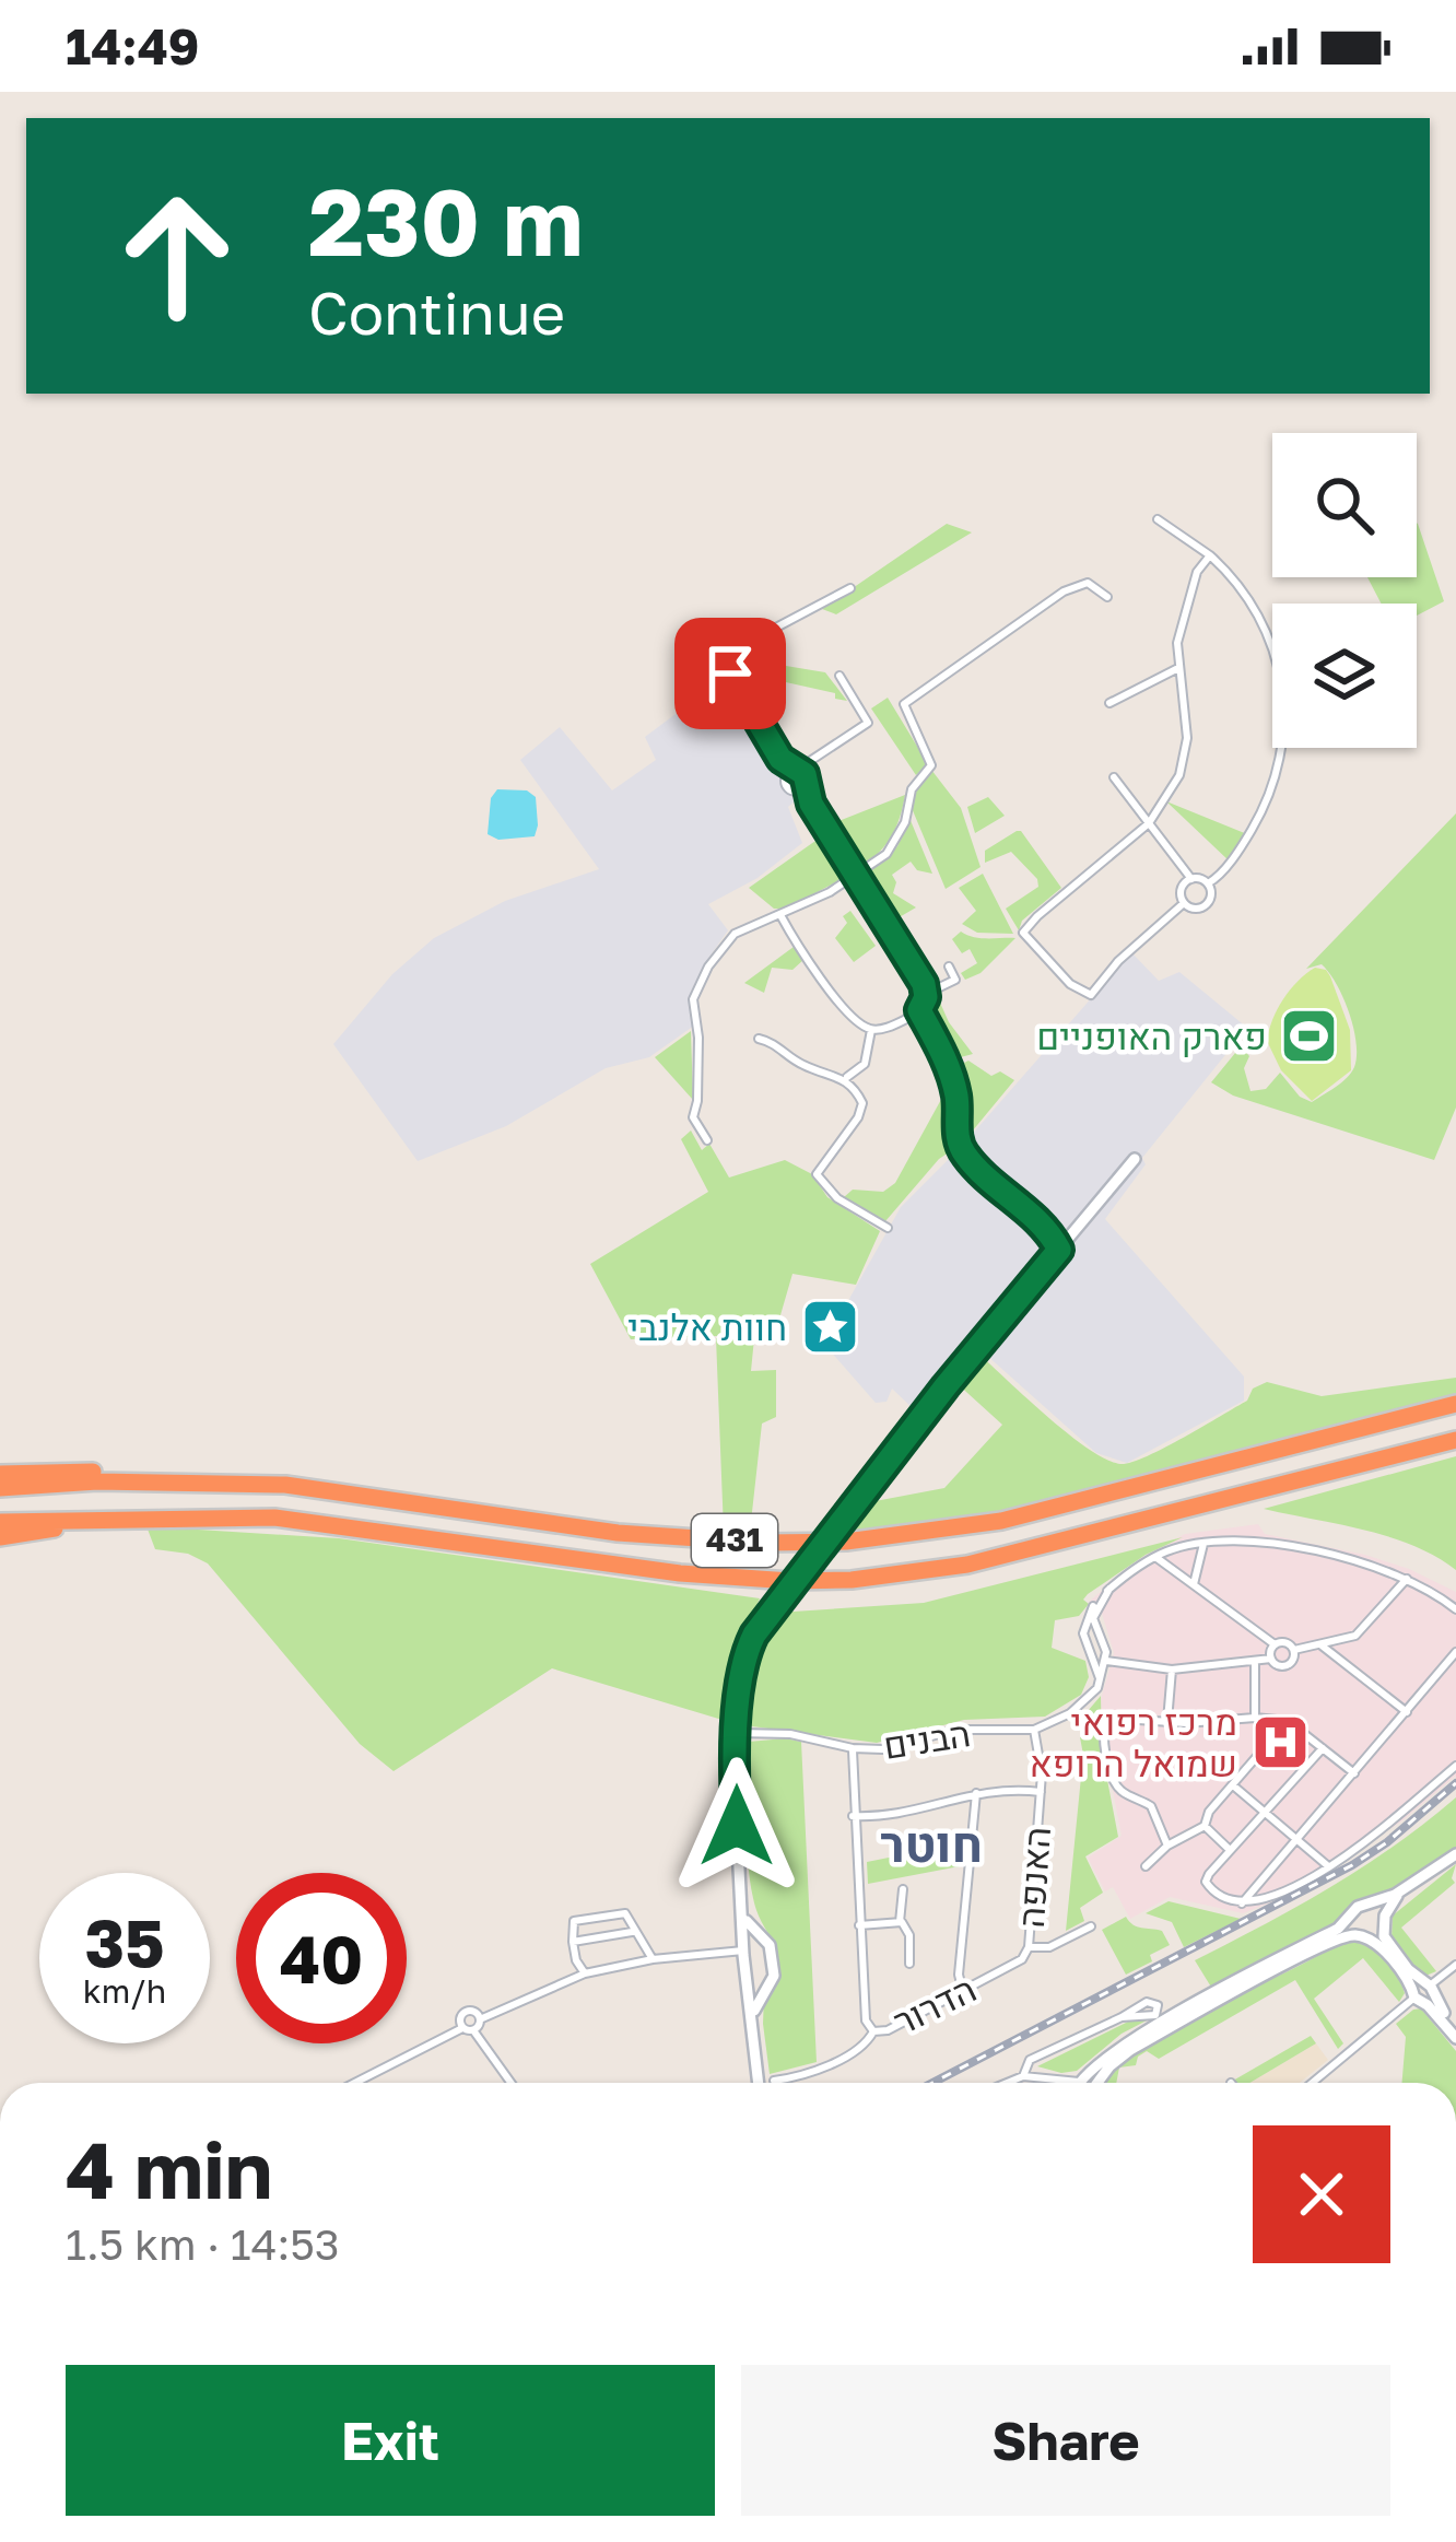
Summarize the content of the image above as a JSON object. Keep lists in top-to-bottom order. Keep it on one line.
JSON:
{"streets":{"highway":["431"],"street":["הבנים","האנפה","הדרור"]},"crossings":[["הבנים","האנפה"],["האנפה","הדרור"]],"districts":["חוטר"],"places":{"sports":["פארק האופניים"],"place":["חוות אלנבי"],"hospital":["מרכז רפואי שמואל הרופא"]},"page":{"status":"14:49","turn":["230 m","Continue"],"speed":"35 km/h","limit":"40","heading":["4 min","1.5 km · 14:53"],"buttons":["Exit","Share"]}}
